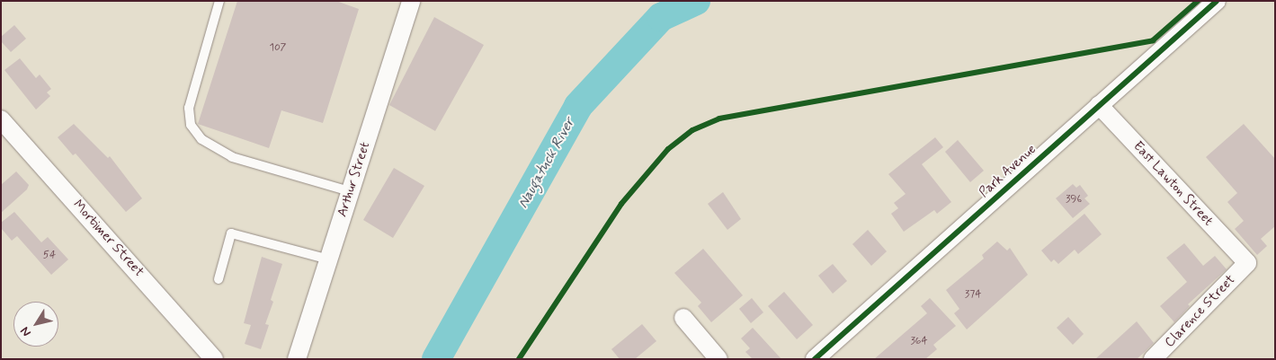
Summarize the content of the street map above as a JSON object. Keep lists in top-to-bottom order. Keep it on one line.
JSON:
{"streets":{"street":["Park Avenue","Arthur Street","East Lawton Street","Mortimer Street","Clarence Street"]},"crossings":[["Park Avenue","East Lawton Street"],["East Lawton Street","Clarence Street"]],"water":["Naugatuck River"],"house_numbers":["107","396","54","374","364"],"north":"bottom left"}
